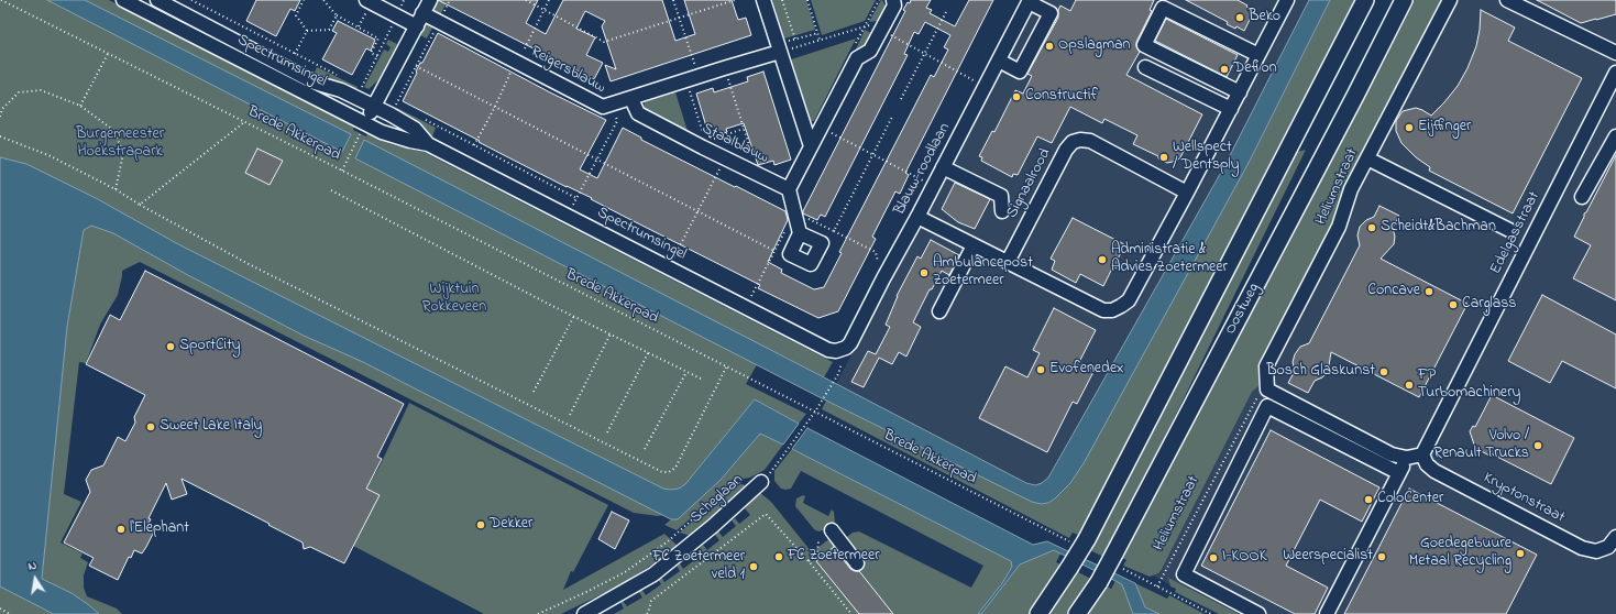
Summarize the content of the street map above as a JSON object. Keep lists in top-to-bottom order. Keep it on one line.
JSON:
{"streets":{"main road":["Oostweg"],"street":["Spectrumsingel","Reigersblauw","Staalblauw","Blauw-roodlaan","Signaalrood","Heliumstraat","Edelgasstraat","Kryptonstraat","Scheglaan"],"path":["Brede Akkerpad"]},"crossings":[["Spectrumsingel","Blauw-roodlaan"],["Reigersblauw","Staalblauw"],["Brede Akkerpad","Scheglaan"],["Edelgasstraat","Kryptonstraat"]],"parks":["Burgemeester Hoekstrapark","Wijktuin Rokkeveen"],"places":["Beko","Opslagman","Defion","Constructif","Eijffinger","Wellspect / Dentsply","Scheidt&Bachman","Administratie & Advies Zoetermeer","Ambulancepost Zoetermeer","Concave","Carglass","SportCity","Evofenedex","Bosch Glaskunst","FP Turbomachinery","Sweet Lake Italy","Volvo / Renault Trucks","ColoCenter","Dekker","l'Elephant","Goedegebuure Metaal Recycling","FC Zoetermeer","Weerspecialist","I-KOOK","FC Zoetermeer veld 1"],"north":"top"}
